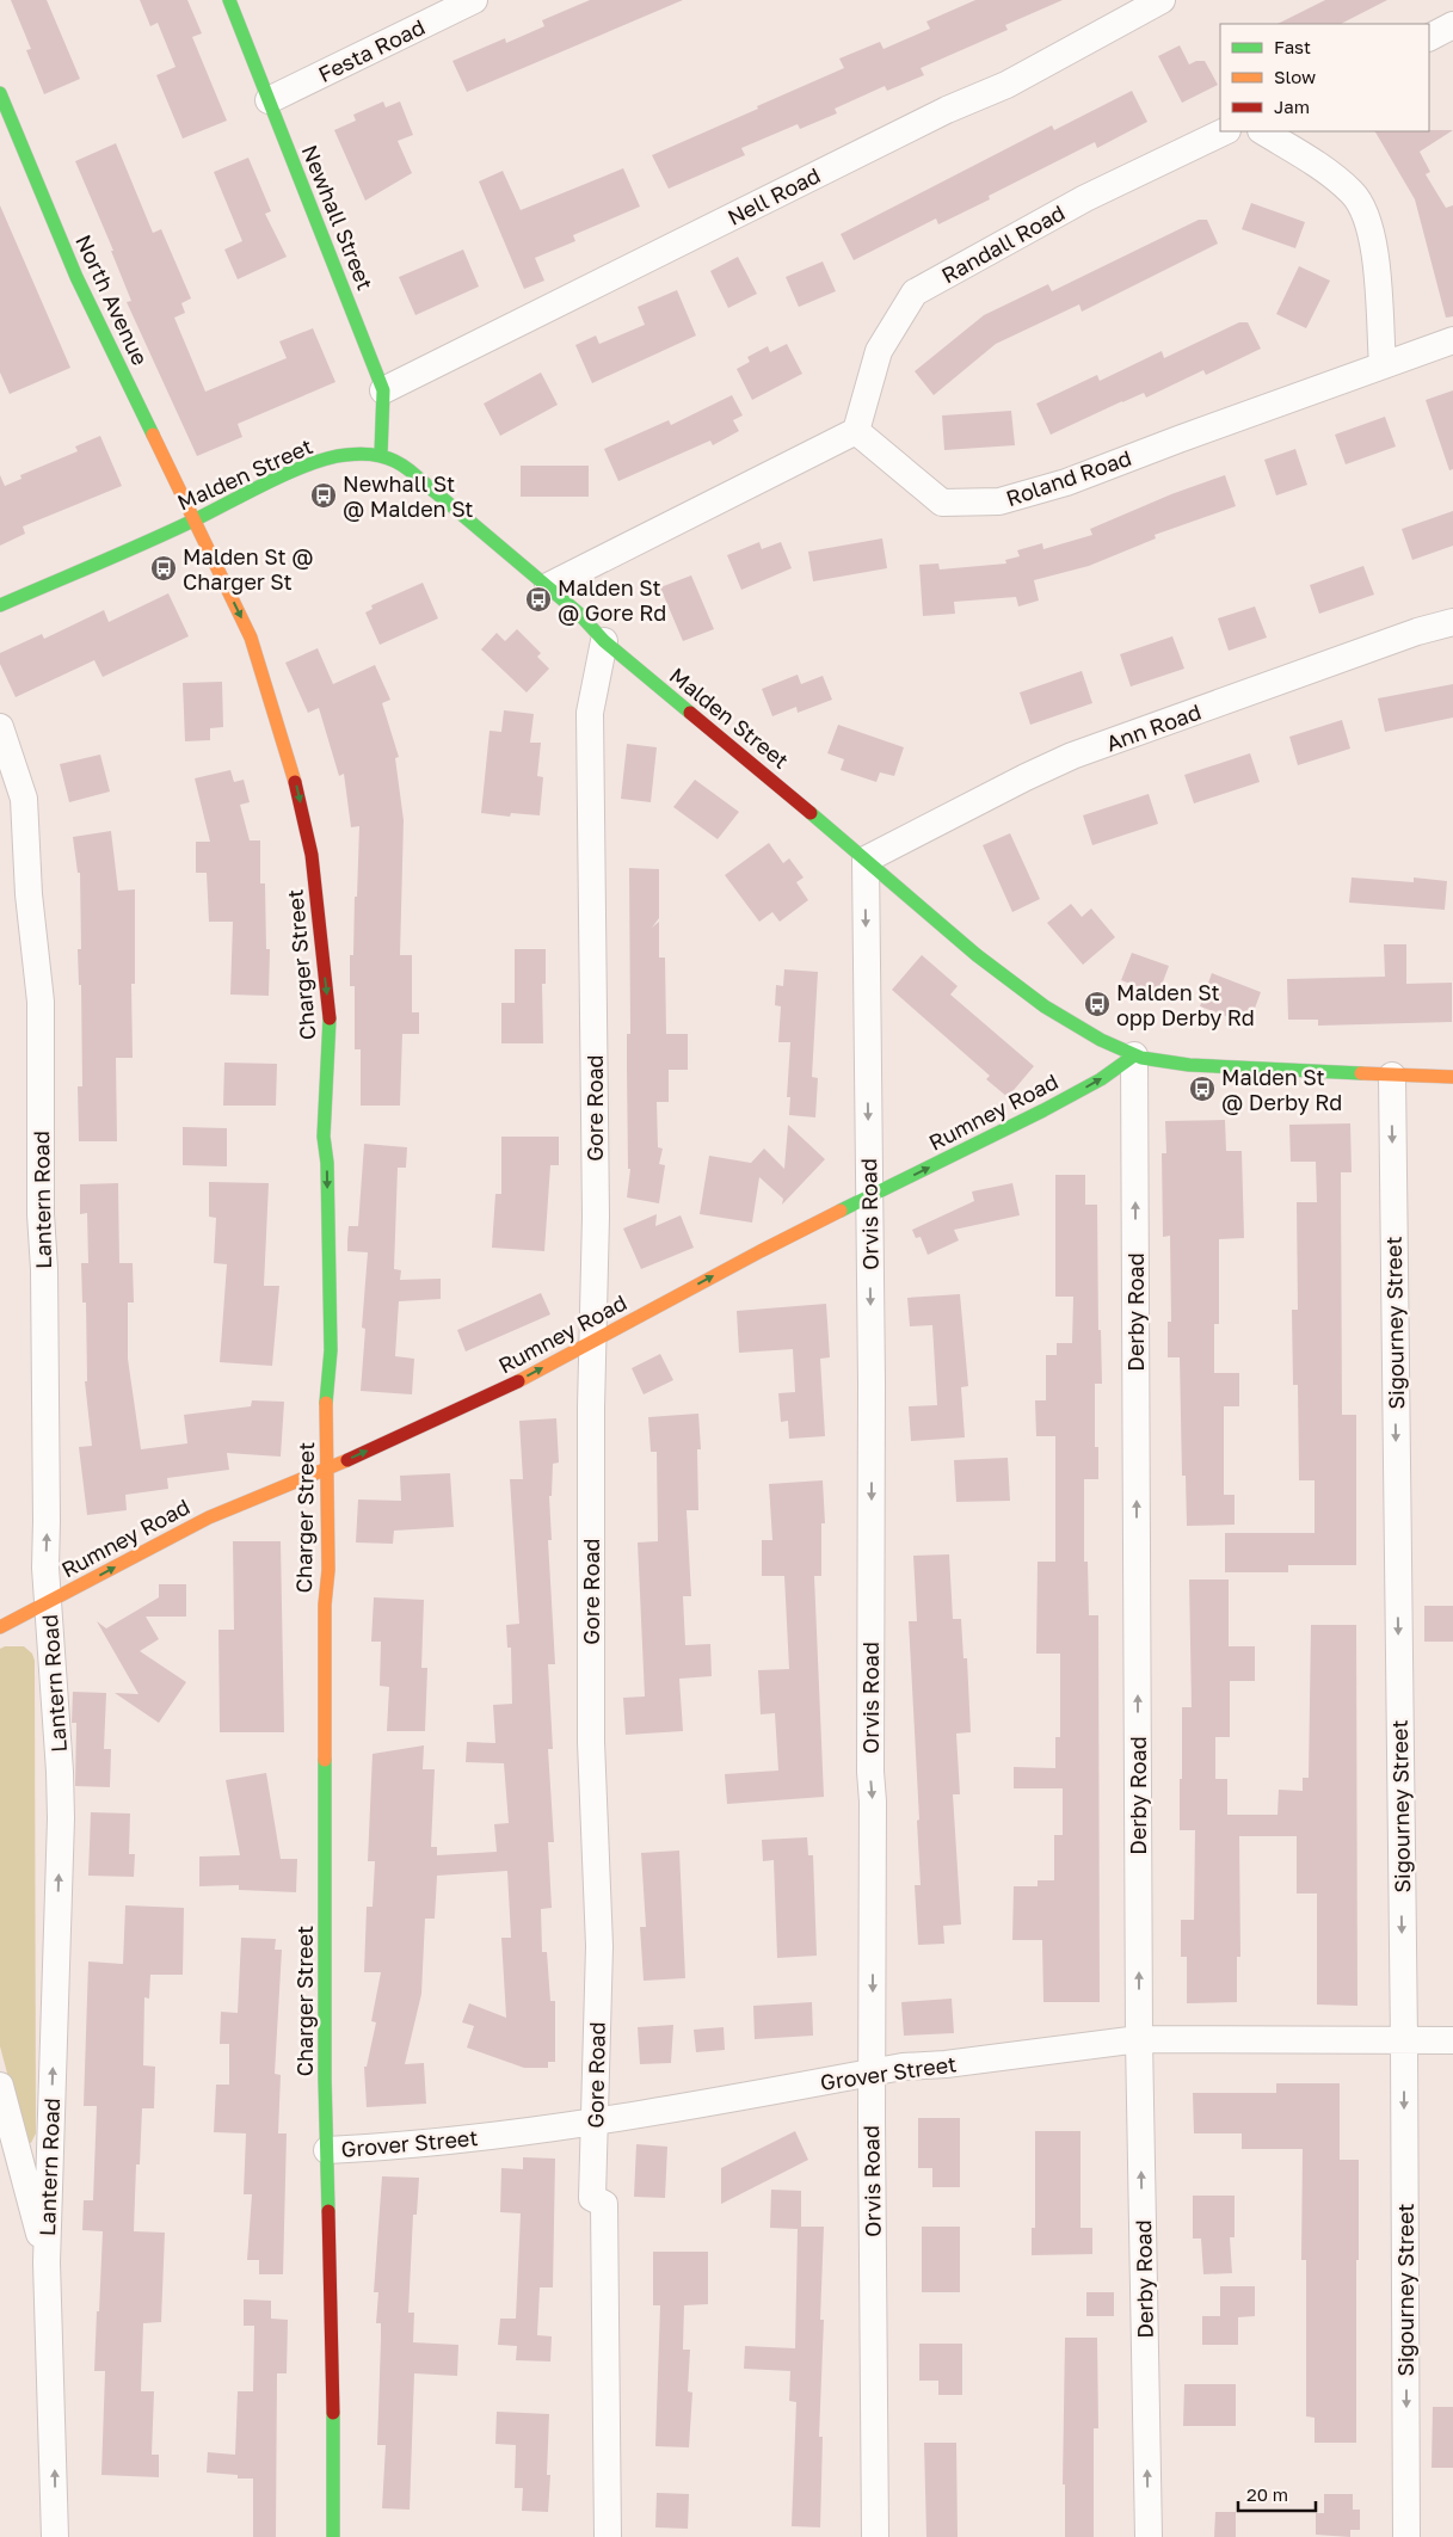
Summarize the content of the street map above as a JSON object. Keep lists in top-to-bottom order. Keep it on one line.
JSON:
{"streets":{"street":["Festa Road","Nell Road","Newhall Street","Randall Road","North Avenue","Malden Street","Roland Road","Ann Road","Charger Street","Gore Road","Rumney Road","Lantern Road","Orvis Road","Derby Road","Sigourney Street","Grover Street"]},"crossings":[["Festa Road","Newhall Street"],["Nell Road","Newhall Street"],["Newhall Street","Malden Street"],["Randall Road","Roland Road"],["North Avenue","Malden Street"],["North Avenue","Charger Street"],["Malden Street","Ann Road"],["Malden Street","Charger Street"],["Malden Street","Gore Road"],["Malden Street","Rumney Road"],["Malden Street","Orvis Road"],["Malden Street","Derby Road"],["Malden Street","Sigourney Street"],["Ann Road","Orvis Road"],["Charger Street","Rumney Road"],["Charger Street","Grover Street"],["Gore Road","Rumney Road"],["Gore Road","Grover Street"],["Rumney Road","Lantern Road"],["Rumney Road","Orvis Road"],["Rumney Road","Derby Road"],["Orvis Road","Grover Street"],["Derby Road","Grover Street"],["Sigourney Street","Grover Street"]],"one_way":["Charger Street","Rumney Road","Lantern Road","Orvis Road","Derby Road","Sigourney Street"],"places":{"bus stop":["Newhall St @ Malden St","Malden St @ Charger St","Malden St @ Gore Rd","Malden St opp Derby Rd","Malden St @ Derby Rd"]},"legend":["Fast","Slow","Jam"],"scale_bar":"20 m"}
